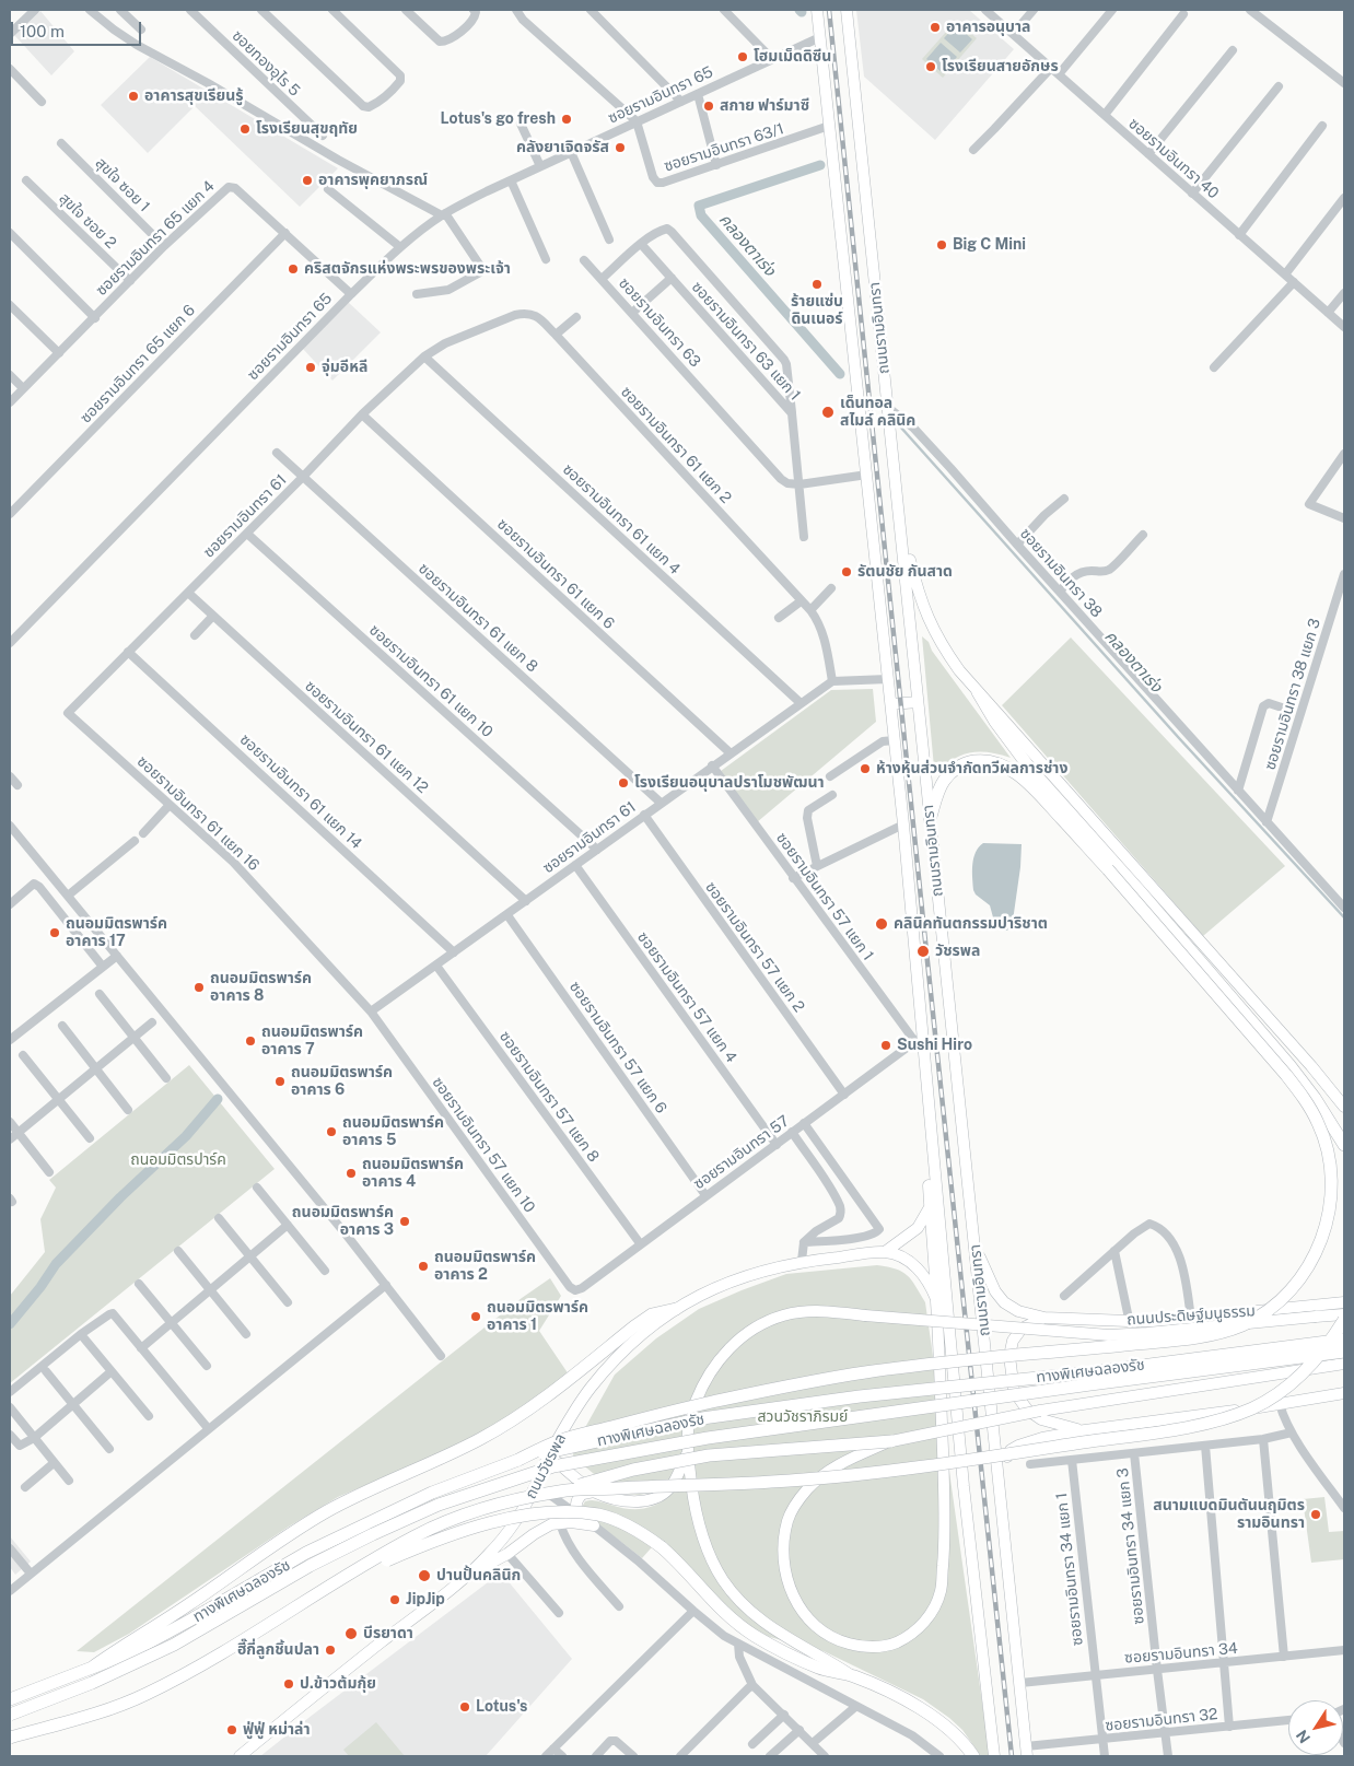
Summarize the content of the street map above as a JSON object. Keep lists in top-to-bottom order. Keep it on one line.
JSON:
{"streets":{"highway":["ทางพิเศษฉลองรัช"],"main road":["ถนนรามอินทรา","ถนนประดิษฐ์มนูธรรม","ถนนวัชรพล"],"street":["ซอยทองอุไร 5","ซอยรามอินทรา 65","ซอยรามอินทรา 63/1","ซอยรามอินทรา 40","สุขใจ ซอย 1","สุขใจ ซอย 2","ซอยรามอินทรา 65 แยก 4","ซอยรามอินทรา 63","ซอยรามอินทรา 63 แยก 1","ซอยรามอินทรา 65 แยก 6","ซอยรามอินทรา 61 แยก 2","ซอยรามอินทรา 61","ซอยรามอินทรา 61 แยก 4","ซอยรามอินทรา 38","ซอยรามอินทรา 61 แยก 6","ซอยรามอินทรา 61 แยก 8","ซอยรามอินทรา 61 แยก 10","ซอยรามอินทรา 38 แยก 3","ซอยรามอินทรา 61 แยก 12","ซอยรามอินทรา 61 แยก 14","ซอยรามอินทรา 61 แยก 16","ซอยรามอินทรา 57 แยก 1","ซอยรามอินทรา 57 แยก 2","ซอยรามอินทรา 57 แยก 4","ซอยรามอินทรา 57 แยก 6","ซอยรามอินทรา 57 แยก 8","ซอยรามอินทรา 57 แยก 10","ซอยรามอินทรา 57","ซอยรามอินทรา 34 แยก 3","ซอยรามอินทรา 34 แยก 1","ซอยรามอินทรา 34","ซอยรามอินทรา 32"]},"crossings":[["ซอยรามอินทรา 65","ซอยรามอินทรา 63/1"],["ซอยรามอินทรา 65","ซอยรามอินทรา 65 แยก 4"],["ซอยรามอินทรา 65","ถนนรามอินทรา"],["ซอยรามอินทรา 63/1","ถนนรามอินทรา"],["สุขใจ ซอย 1","ซอยรามอินทรา 65 แยก 4"],["สุขใจ ซอย 2","ซอยรามอินทรา 65 แยก 4"],["ซอยรามอินทรา 65 แยก 4","ซอยรามอินทรา 65 แยก 6"],["ซอยรามอินทรา 63","ซอยรามอินทรา 63 แยก 1"],["ถนนรามอินทรา","ซอยรามอินทรา 38"],["ถนนรามอินทรา","ซอยรามอินทรา 57 แยก 1"],["ถนนรามอินทรา","ซอยรามอินทรา 57"],["ถนนรามอินทรา","ถนนประดิษฐ์มนูธรรม"],["ถนนรามอินทรา","ซอยรามอินทรา 34"],["ถนนรามอินทรา","ซอยรามอินทรา 32"],["ซอยรามอินทรา 61 แยก 2","ซอยรามอินทรา 61"],["ซอยรามอินทรา 61","ซอยรามอินทรา 61 แยก 4"],["ซอยรามอินทรา 61","ซอยรามอินทรา 61 แยก 6"],["ซอยรามอินทรา 61","ซอยรามอินทรา 61 แยก 8"],["ซอยรามอินทรา 61","ซอยรามอินทรา 61 แยก 10"],["ซอยรามอินทรา 61","ซอยรามอินทรา 61 แยก 12"],["ซอยรามอินทรา 61","ซอยรามอินทรา 61 แยก 14"],["ซอยรามอินทรา 61","ซอยรามอินทรา 61 แยก 16"],["ซอยรามอินทรา 61","ซอยรามอินทรา 57 แยก 1"],["ซอยรามอินทรา 61","ซอยรามอินทรา 57 แยก 2"],["ซอยรามอินทรา 61","ซอยรามอินทรา 57 แยก 4"],["ซอยรามอินทรา 61","ซอยรามอินทรา 57 แยก 6"],["ซอยรามอินทรา 61","ซอยรามอินทรา 57 แยก 8"],["ซอยรามอินทรา 61","ซอยรามอินทรา 57 แยก 10"],["ซอยรามอินทรา 38","ซอยรามอินทรา 38 แยก 3"],["ซอยรามอินทรา 61 แยก 16","ซอยรามอินทรา 57 แยก 10"],["ซอยรามอินทรา 57 แยก 1","ซอยรามอินทรา 57"],["ซอยรามอินทรา 57 แยก 2","ซอยรามอินทรา 57"],["ซอยรามอินทรา 57 แยก 4","ซอยรามอินทรา 57"],["ซอยรามอินทรา 57 แยก 6","ซอยรามอินทรา 57"],["ซอยรามอินทรา 57 แยก 8","ซอยรามอินทรา 57"],["ซอยรามอินทรา 57 แยก 10","ซอยรามอินทรา 57"],["ซอยรามอินทรา 34 แยก 3","ซอยรามอินทรา 34"],["ซอยรามอินทรา 34 แยก 3","ซอยรามอินทรา 32"],["ซอยรามอินทรา 34 แยก 1","ซอยรามอินทรา 34"],["ซอยรามอินทรา 34 แยก 1","ซอยรามอินทรา 32"]],"water":["คลองตาเร่ง"],"parks":["ถนอมมิตรปาร์ค","สวนวัชราภิรมย์"],"places":["อาคารอนุบาล","โฮมเม็ดดิซีน","โรงเรียนสายอักษร","อาคารสุขเรียนรู้","สกาย ฟาร์มาซี","Lotus's go fresh","โรงเรียนสุขฤทัย","คลังยาเจิดจรัส","อาคารพุคยาภรณ์","Big C Mini","คริสตจักรแห่งพระพรของพระเจ้า","ร้ายแซ่บ ดินเนอร์","จุ่มอีหลี","เด็นทอล สไมล์ คลินิค","รัตนชัย กันสาด","ห้างหุ้นส่วนจำกัดทวีผลการช่าง","โรงเรียนอนุบาลปราโมชพัฒนา","คลินิคทันตกรรมปาริชาต","ถนอมมิตรพาร์ค อาคาร 17","วัชรพล","ถนอมมิตรพาร์ค อาคาร 8","ถนอมมิตรพาร์ค อาคาร 7","Sushi Hiro","ถนอมมิตรพาร์ค อาคาร 6","ถนอมมิตรพาร์ค อาคาร 5","ถนอมมิตรพาร์ค อาคาร 4","ถนอมมิตรพาร์ค อาคาร 3","ถนอมมิตรพาร์ค อาคาร 2","ถนอมมิตรพาร์ค อาคาร 1","สนามแบดมินตันนฤมิตร รามอินทรา","ปานปั้นคลินิก","JipJip","บีรยาดา","ฮี๊กี่ลูกชิ้นปลา","ป.ข้าวต้มกุ้ย","Lotus's","ฟู่ฟู่ หม่าล่า"],"scale_bar":"100 m","north":"bottom left"}
